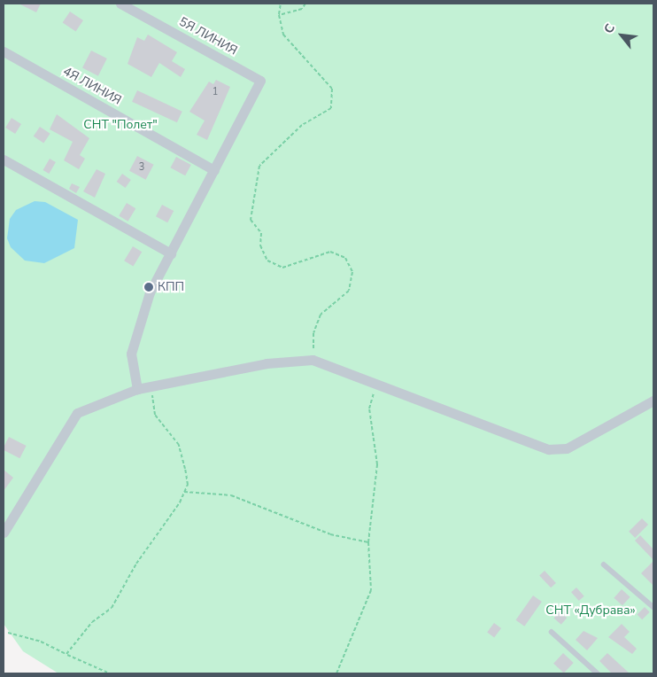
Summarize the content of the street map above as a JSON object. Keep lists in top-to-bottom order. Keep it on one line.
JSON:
{"streets":{"street":["5Я ЛИНИЯ","4Я ЛИНИЯ"]},"crossings":[["5Я ЛИНИЯ","4Я ЛИНИЯ"]],"parks":["СНТ \"Полет\"","СНТ «Дубрава»"],"places":["КПП"],"house_numbers":["1","3"],"north":"top left"}
